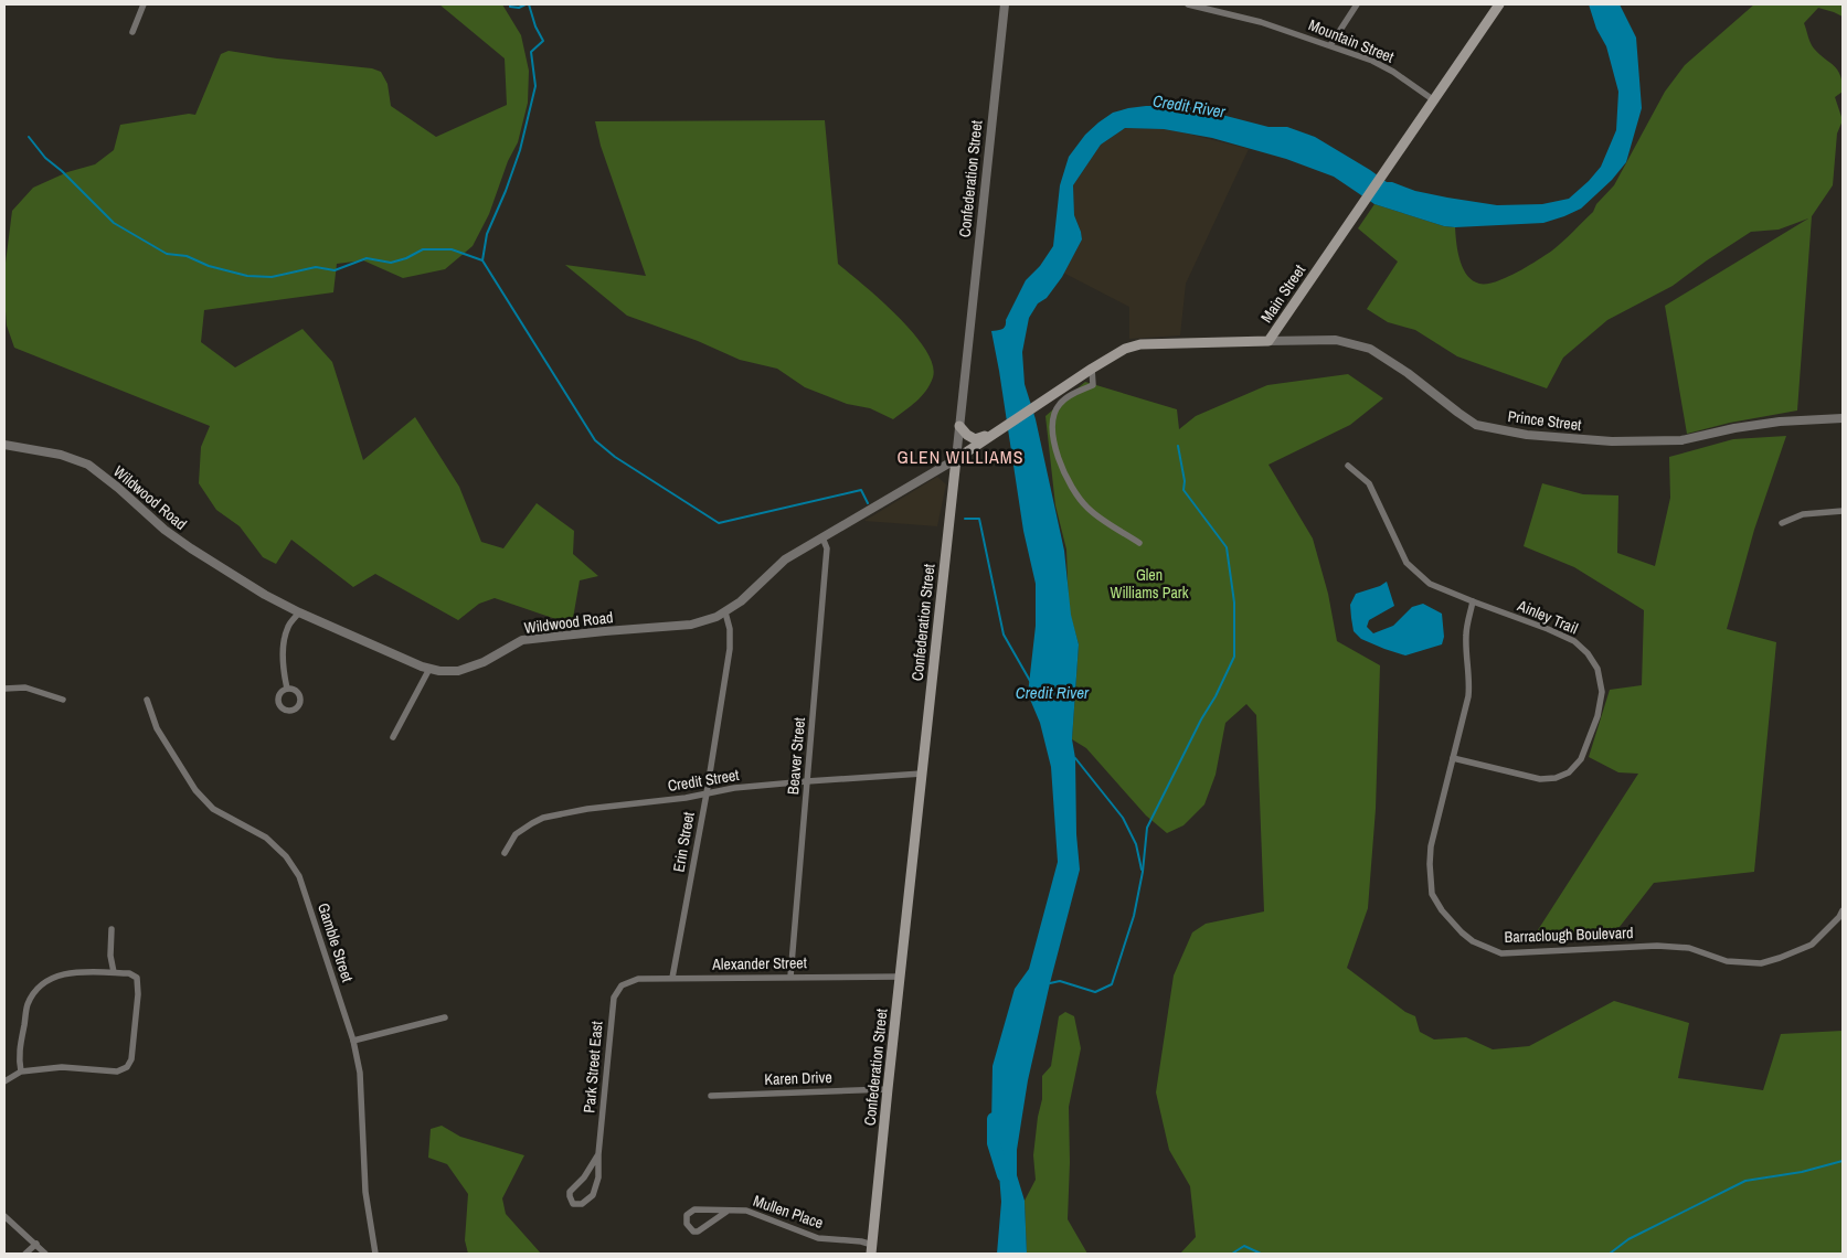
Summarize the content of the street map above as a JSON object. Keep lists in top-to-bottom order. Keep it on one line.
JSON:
{"streets":{"main road":["Confederation Street","Main Street"],"street":["Mountain Street","Prince Street","Wildwood Road","Ainley Trail","Beaver Street","Credit Street","Erin Street","Barraclough Boulevard","Gamble Street","Alexander Street","Park Street East","Karen Drive","Mullen Place"]},"crossings":[["Mountain Street","Main Street"],["Confederation Street","Main Street"],["Confederation Street","Wildwood Road"],["Confederation Street","Credit Street"],["Confederation Street","Alexander Street"],["Confederation Street","Karen Drive"],["Confederation Street","Mullen Place"],["Main Street","Prince Street"],["Main Street","Wildwood Road"],["Wildwood Road","Beaver Street"],["Wildwood Road","Erin Street"],["Ainley Trail","Barraclough Boulevard"],["Beaver Street","Credit Street"],["Beaver Street","Alexander Street"],["Credit Street","Erin Street"],["Erin Street","Alexander Street"],["Alexander Street","Park Street East"]],"districts":["GLEN WILLIAMS"],"water":["Credit River"],"parks":["Glen Williams Park"]}
